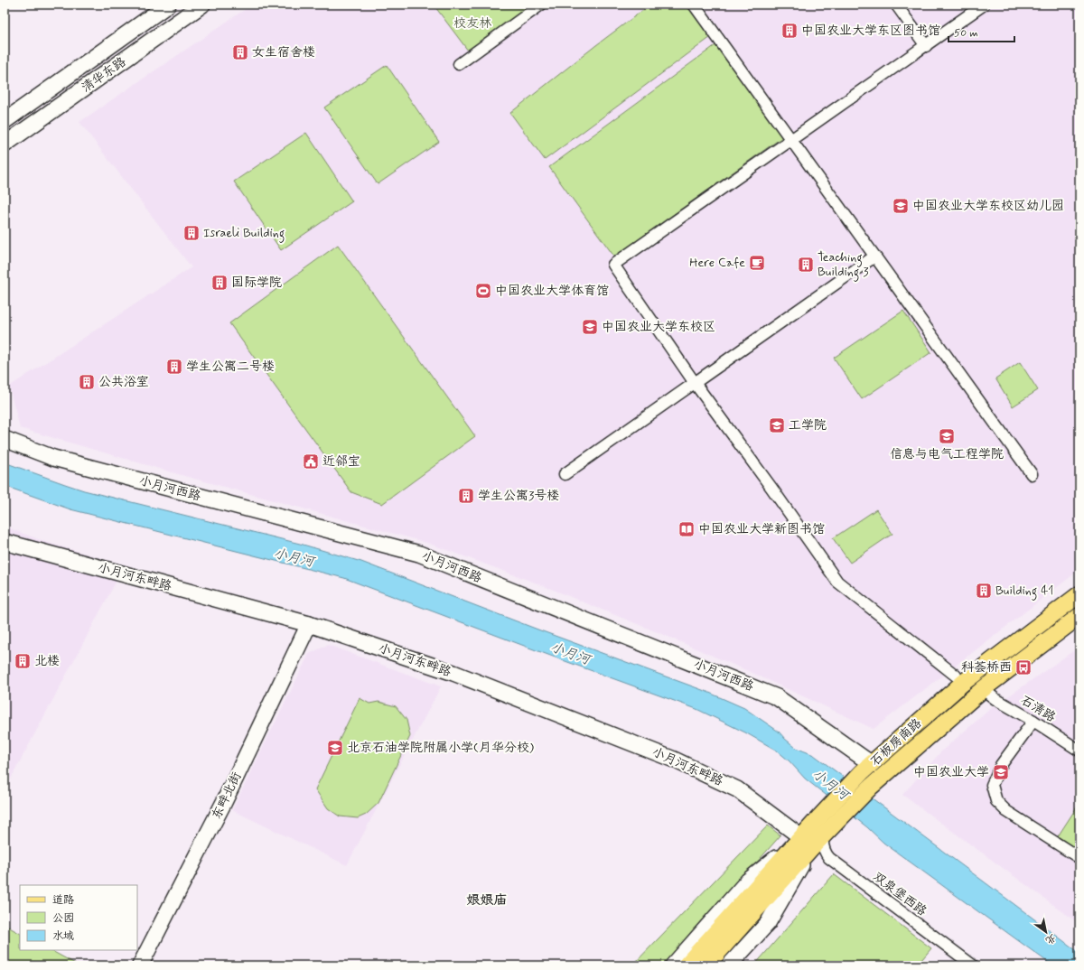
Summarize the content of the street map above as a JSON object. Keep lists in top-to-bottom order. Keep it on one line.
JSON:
{"streets":{"main road":["石板房南路"],"street":["清华东路","小月河西路","小月河东畔路","石清路","东畔北街","双泉堡西路"]},"crossings":[["小月河西路","石板房南路"],["小月河东畔路","石板房南路"],["小月河东畔路","东畔北街"],["石清路","石板房南路"],["石板房南路","双泉堡西路"]],"districts":["娘娘庙"],"water":["小月河"],"parks":["校友林"],"places":{"building":["中国农业大学东区图书馆","女生宿舍楼","Israeli Building","Teaching Building 3","国际学院","学生公寓二号楼","公共浴室","学生公寓3号楼","Building 41","北楼"],"school or university":["中国农业大学东校区幼儿园","中国农业大学东校区","工学院","信息与电气工程学院","北京石油学院附属小学(月华分校)","中国农业大学"],"cafe":["Here Cafe"],"sports":["中国农业大学体育馆"],"public building":["近邻宝"],"library":["中国农业大学新图书馆"],"bus stop":["科荟桥西"]},"legend":["道路","公园","水域"],"scale_bar":"50 m","north":"bottom right"}
